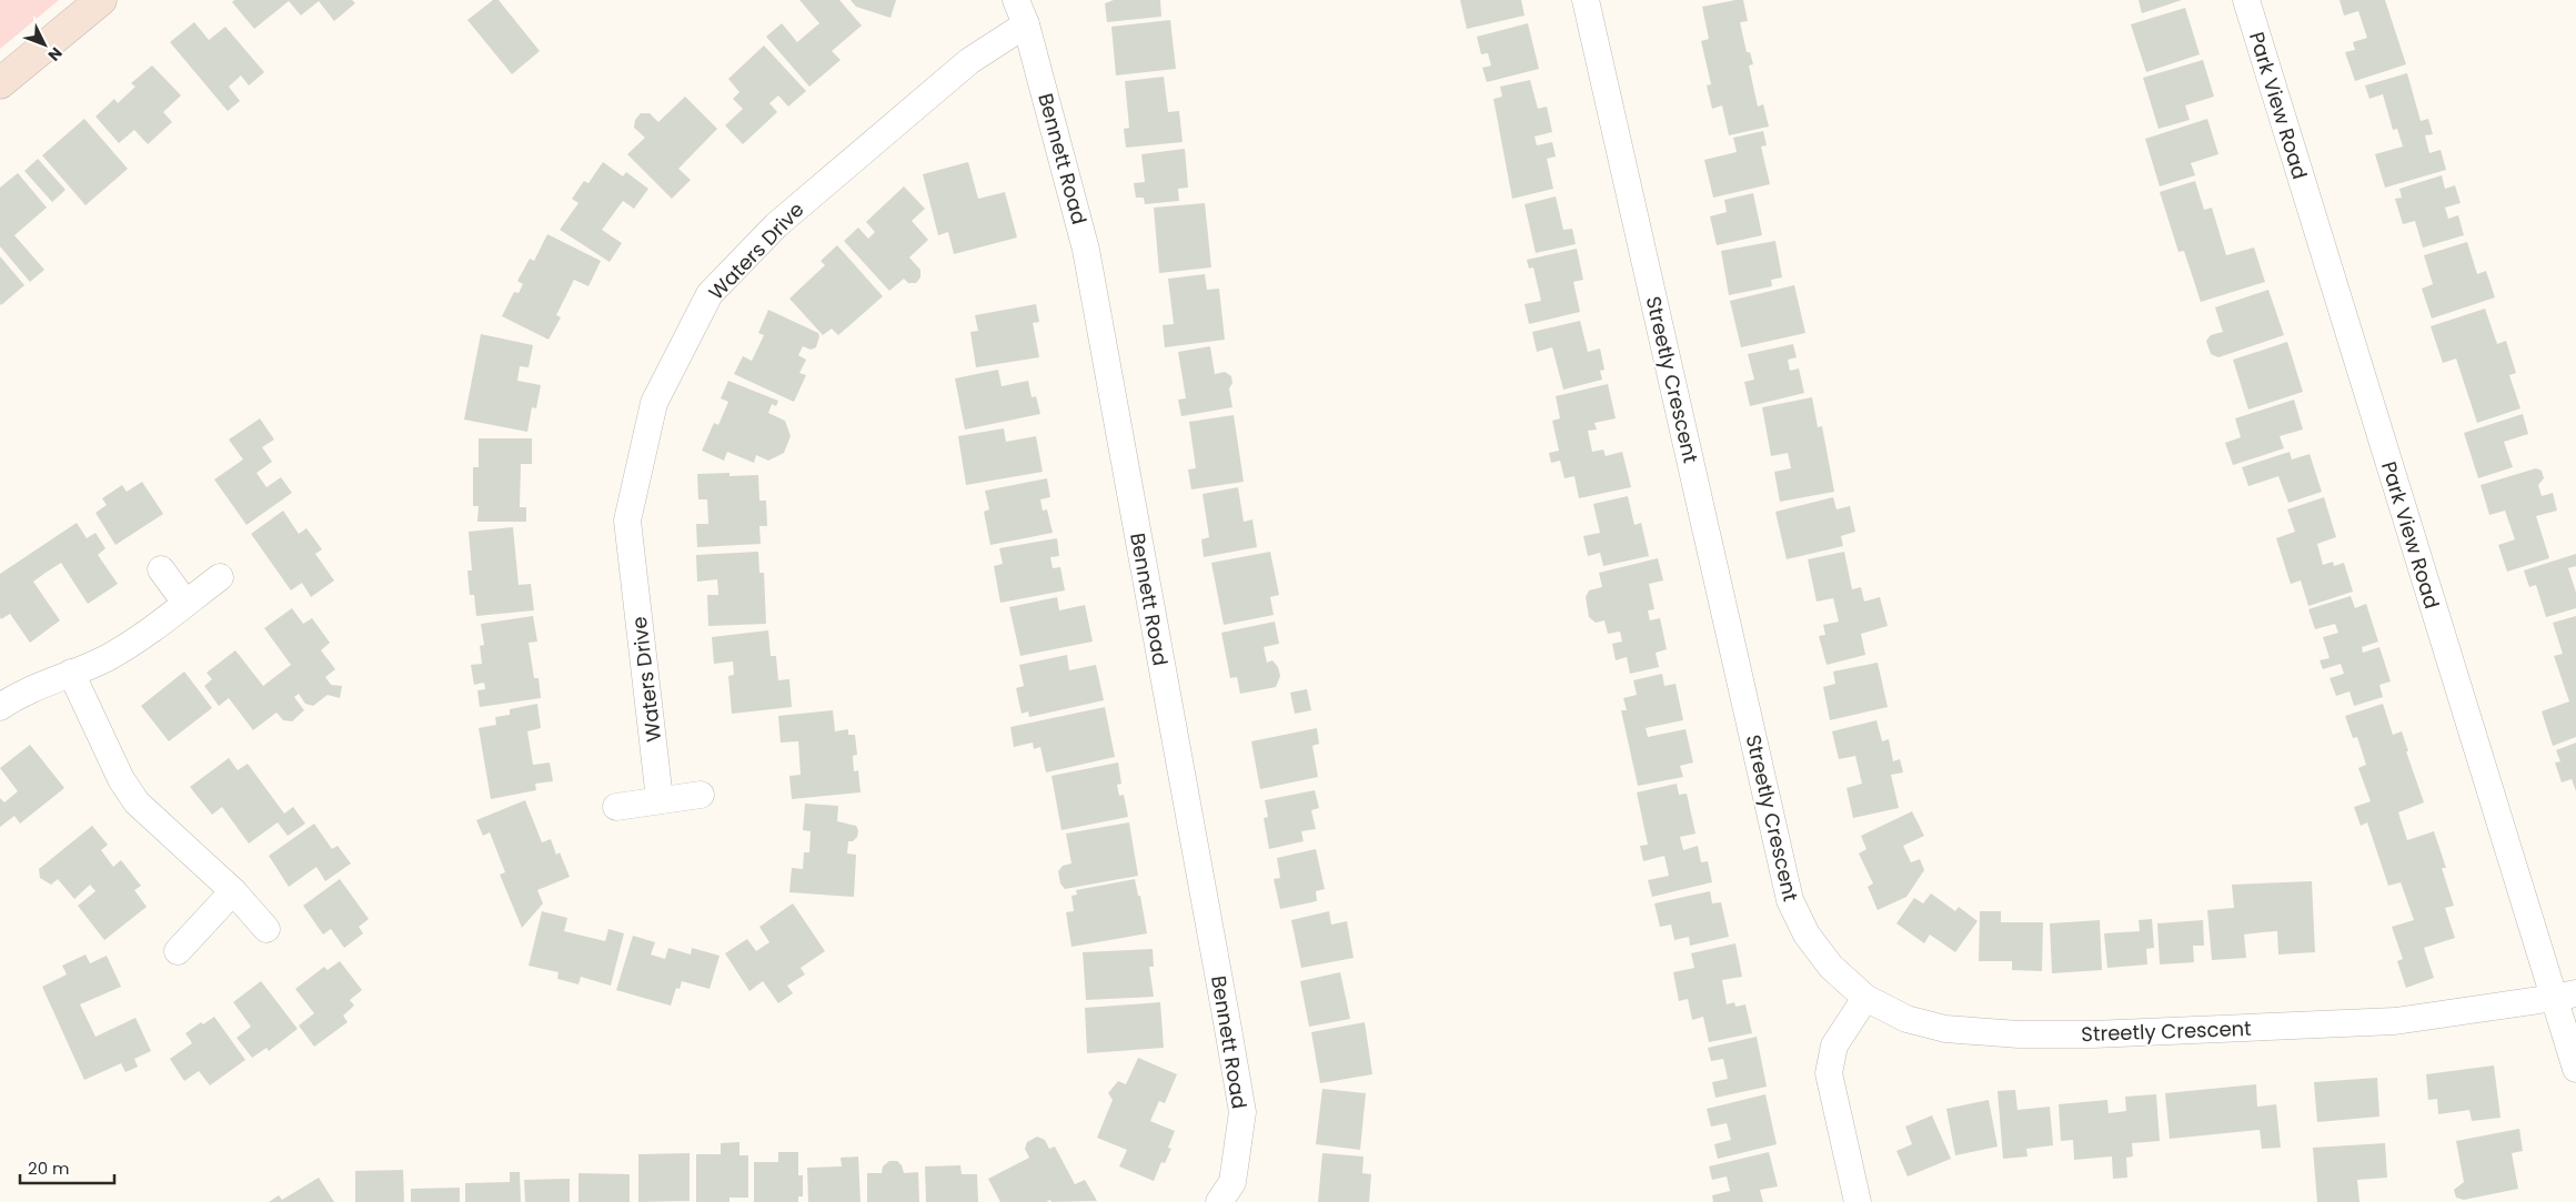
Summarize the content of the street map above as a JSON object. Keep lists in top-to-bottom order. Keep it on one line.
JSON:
{"streets":{"street":["Park View Road","Bennett Road","Waters Drive","Streetly Crescent"]},"crossings":[["Park View Road","Streetly Crescent"],["Bennett Road","Waters Drive"]],"scale_bar":"20 m","north":"bottom right"}
